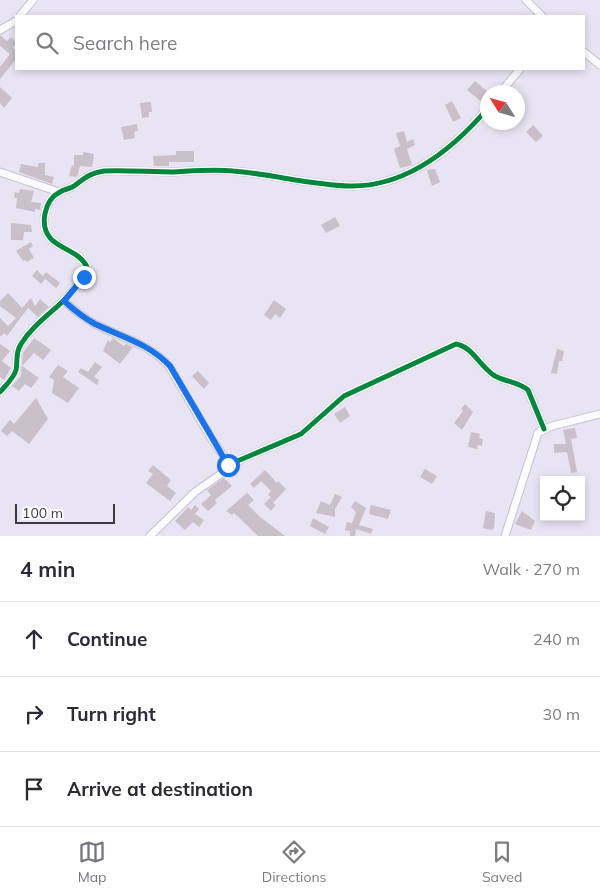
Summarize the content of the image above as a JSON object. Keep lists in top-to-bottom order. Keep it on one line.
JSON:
{"scale_bar":"100 m","north":"top left","page":{"search":"Search here","scale":"100 m","heading":["4 min","Walk · 270 m"],"list":[["Continue","240 m"],["Turn right","30 m"],"Arrive at destination"],"nav":["Map","Directions","Saved"]}}
